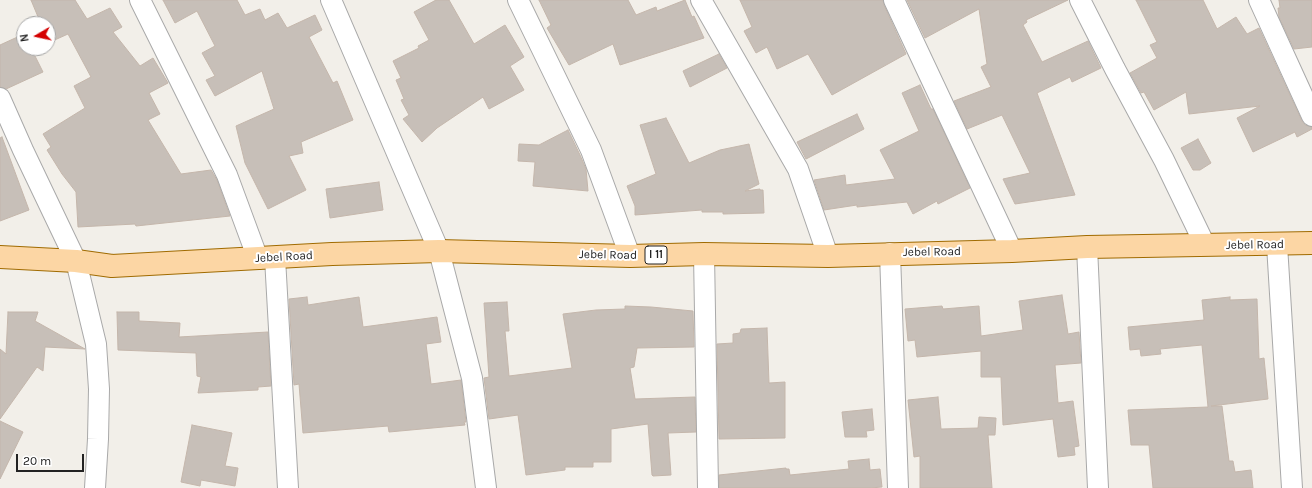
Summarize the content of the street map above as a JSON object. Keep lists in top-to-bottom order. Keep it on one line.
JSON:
{"streets":{"main road":["Jebel Road","I 11"]},"scale_bar":"20 m","north":"left"}
